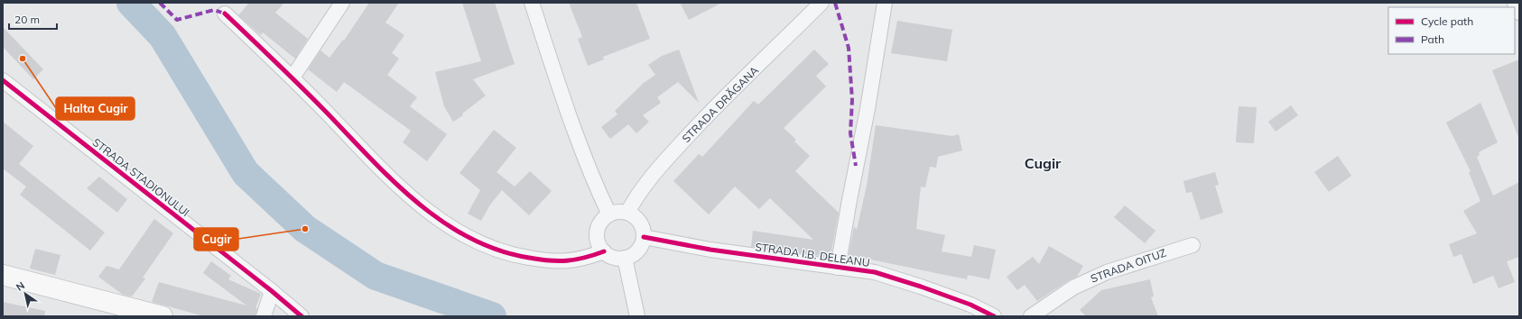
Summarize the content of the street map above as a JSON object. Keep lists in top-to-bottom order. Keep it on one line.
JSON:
{"streets":{"street":["STRADA DRĂGANA","STRADA STADIONULUI","STRADA I.B. DELEANU","STRADA OITUZ"]},"crossings":[["STRADA DRĂGANA","STRADA I.B. DELEANU"]],"districts":["Cugir"],"places":["Halta Cugir","Cugir"],"legend":["Cycle path","Path"],"scale_bar":"20 m","north":"top left"}
